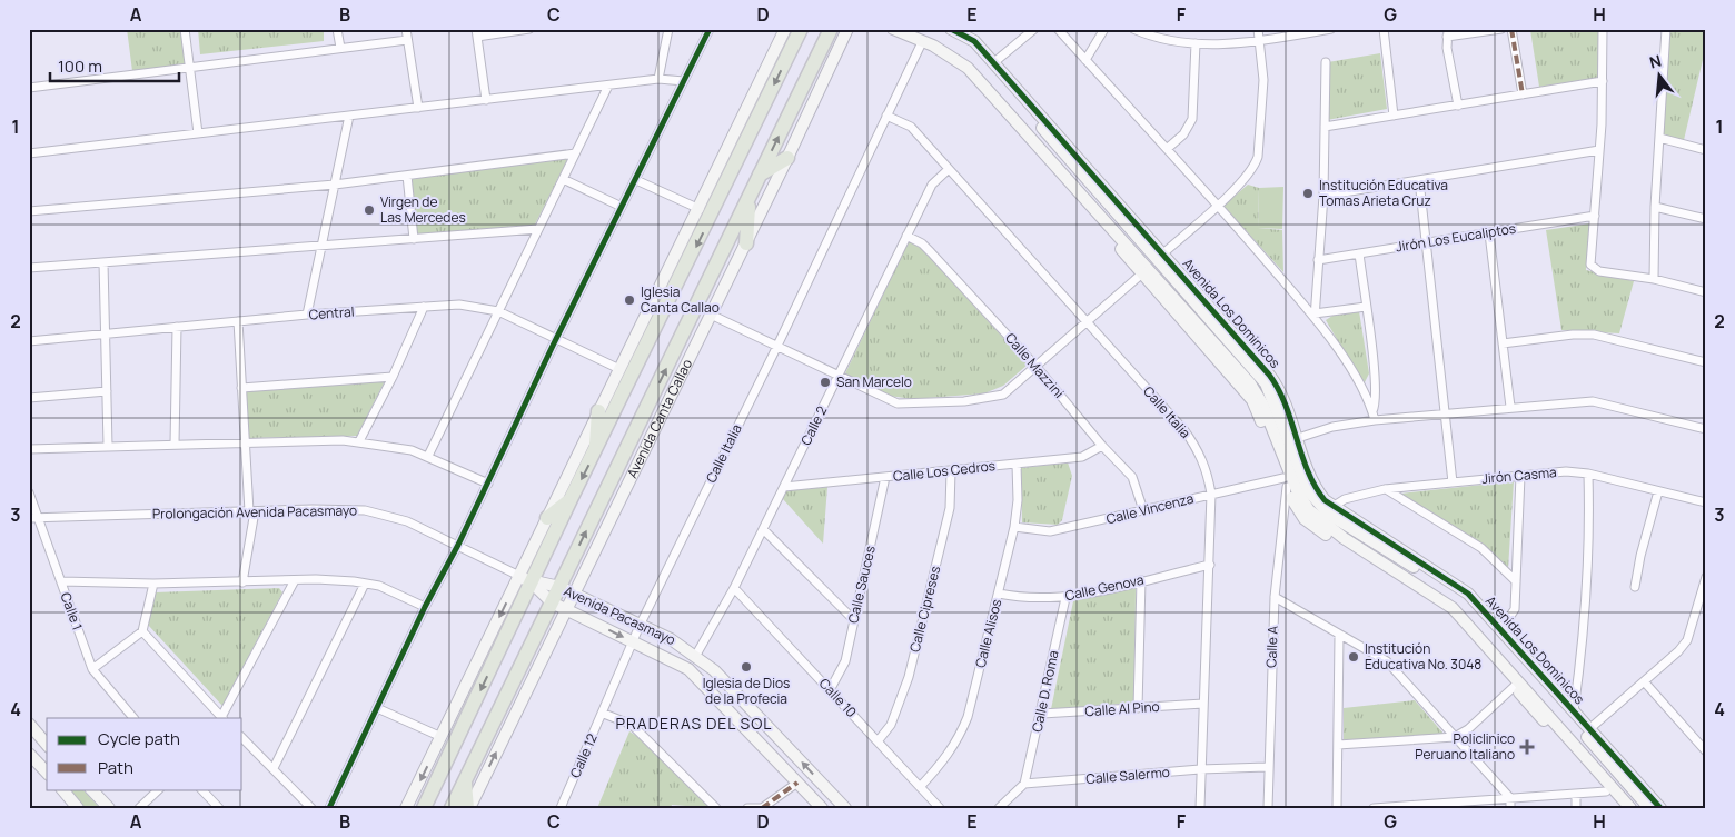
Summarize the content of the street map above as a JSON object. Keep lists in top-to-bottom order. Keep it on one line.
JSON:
{"streets":{"highway":["Avenida Canta Callao"],"main road":["Avenida Los Dominicos","Avenida Pacasmayo"],"street":["Jirón Los Eucaliptos","Central","Calle Mazzini","Calle Italia","Calle 2","Calle Los Cedros","Jirón Casma","Calle Vincenza","Prolongación Avenida Pacasmayo","Calle Sauces","Calle Genova","Calle Cipreses","Calle 1","Calle Alisos","Calle A","Calle D. Roma","Calle 10","Calle Al Pino","Calle 12","Calle Salermo"]},"crossings":[["Avenida Los Dominicos","Jirón Casma"],["Calle Mazzini","Calle 2"],["Calle Mazzini","Calle Los Cedros"],["Calle Mazzini","Calle Vincenza"],["Calle Italia","Calle 2"],["Calle Italia","Calle Vincenza"],["Calle Italia","Calle Genova"],["Calle Italia","Avenida Pacasmayo"],["Calle Italia","Calle Al Pino"],["Calle Italia","Calle 12"],["Calle Italia","Calle Salermo"],["Avenida Canta Callao","Avenida Pacasmayo"],["Calle 2","Calle Los Cedros"],["Calle 2","Avenida Pacasmayo"],["Calle 2","Calle 10"],["Calle Los Cedros","Calle Sauces"],["Calle Los Cedros","Calle Cipreses"],["Calle Los Cedros","Calle Alisos"],["Calle Vincenza","Calle Alisos"],["Calle Vincenza","Calle A"],["Prolongación Avenida Pacasmayo","Calle 1"],["Prolongación Avenida Pacasmayo","Avenida Pacasmayo"],["Calle Sauces","Calle 10"],["Calle Genova","Calle Alisos"],["Calle Genova","Calle D. Roma"],["Calle Cipreses","Calle 10"],["Avenida Pacasmayo","Calle 12"],["Calle Alisos","Calle 10"],["Calle A","Calle Salermo"],["Calle D. Roma","Calle Al Pino"],["Calle D. Roma","Calle Salermo"]],"districts":["PRADERAS DEL SOL"],"places":{"other":["Institución Educativa Tomas Arieta Cruz","Virgen de Las Mercedes","Iglesia Canta Callao","San Marcelo","Institución Educativa No. 3048","Iglesia de Dios de la Profecia"],"health":["Policlinico Peruano Italiano"]},"legend":["Cycle path","Path"],"scale_bar":"100 m","north":"top","grid":{"columns":["A","B","C","D","E","F","G","H"],"rows":["1","2","3","4"]}}
